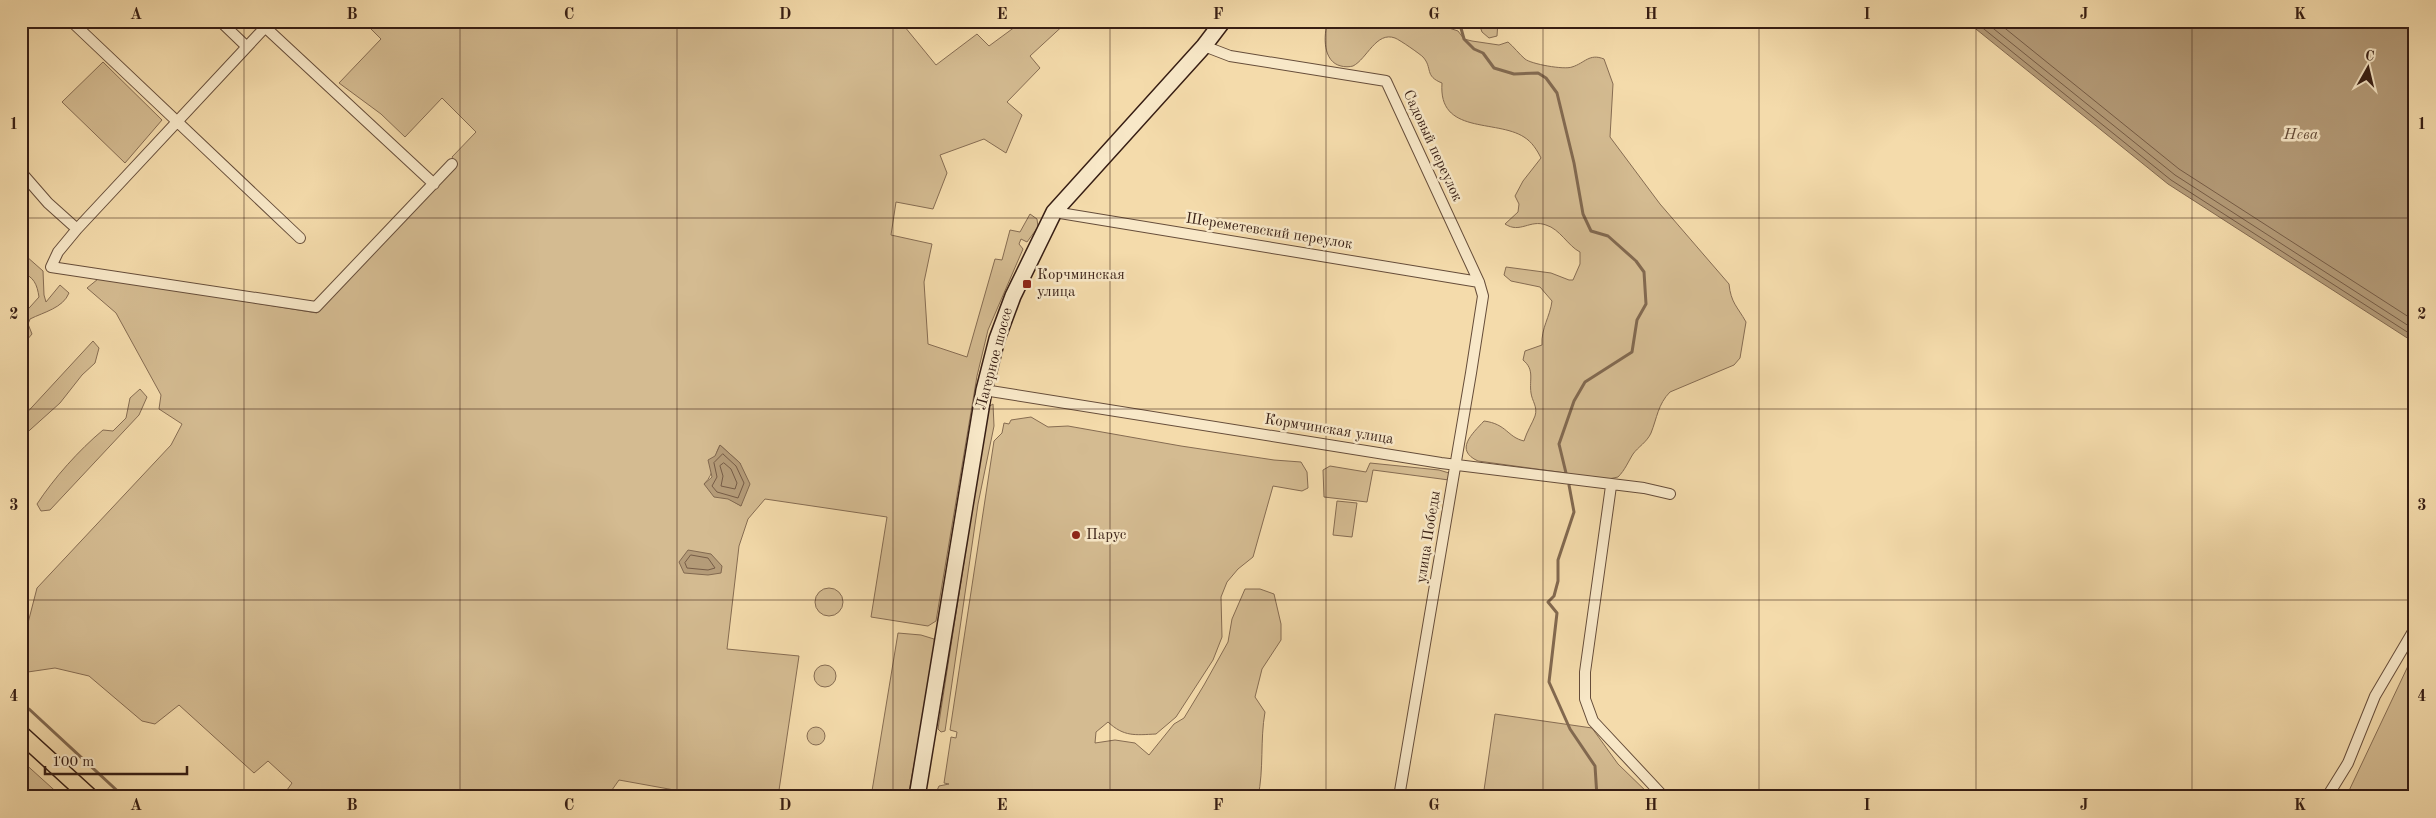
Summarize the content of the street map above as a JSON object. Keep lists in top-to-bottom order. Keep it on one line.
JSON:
{"streets":{"street":["Садовый переулок","Шереметевский переулок","Лагерное шоссе","Кормчинская улица","улица Победы"]},"crossings":[["Садовый переулок","Шереметевский переулок"],["Садовый переулок","Лагерное шоссе"],["Садовый переулок","улица Победы"],["Шереметевский переулок","Лагерное шоссе"],["Шереметевский переулок","улица Победы"],["Лагерное шоссе","Кормчинская улица"],["Кормчинская улица","улица Победы"]],"water":["Нева"],"places":{"transit":["Корчминская улица"],"other":["Парус"]},"scale_bar":"100 m","north":"top","grid":{"columns":["A","B","C","D","E","F","G","H","I","J","K"],"rows":["1","2","3","4"]}}
